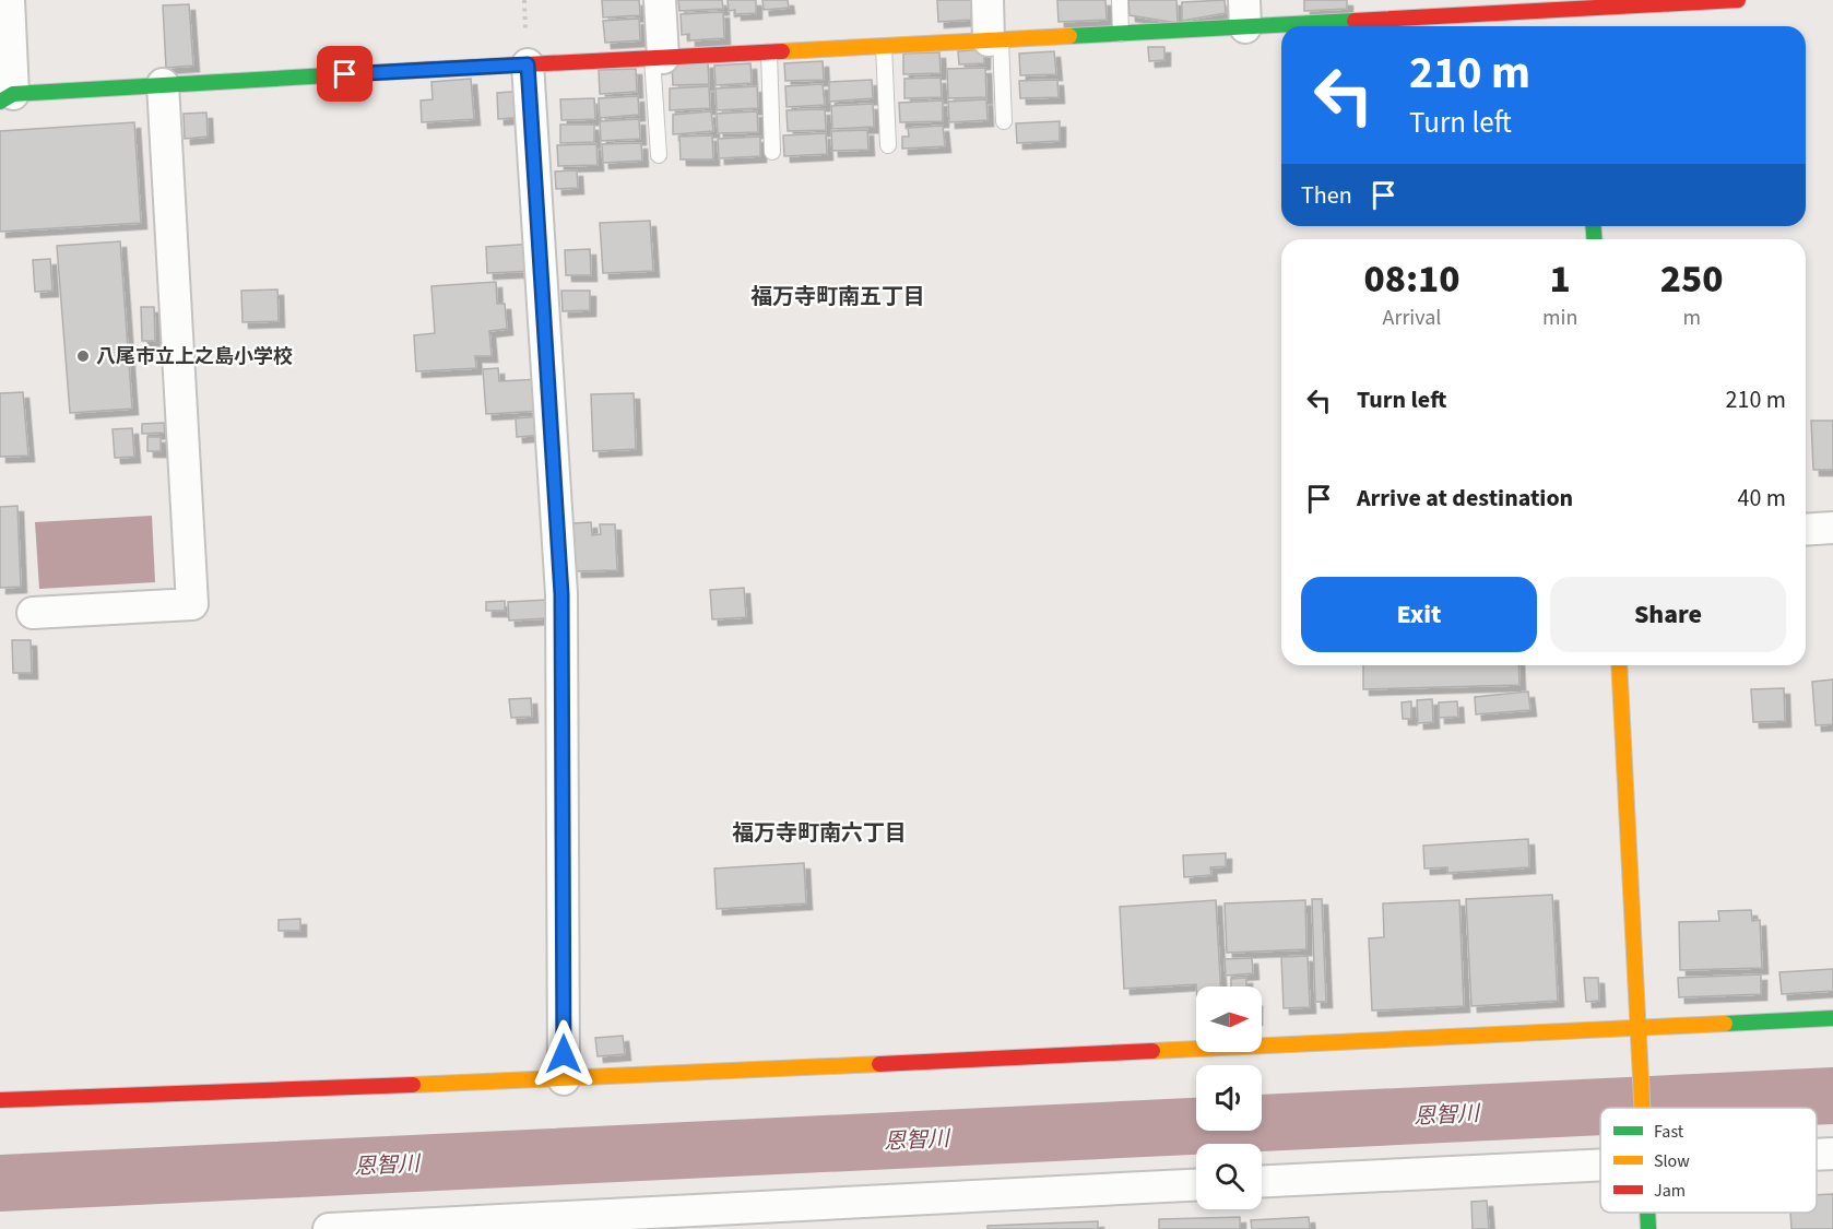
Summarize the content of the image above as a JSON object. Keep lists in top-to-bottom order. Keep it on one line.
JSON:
{"districts":["福万寺町南五丁目","福万寺町南六丁目"],"water":["恩智川"],"places":["八尾市立上之島小学校"],"legend":["Fast","Slow","Jam"],"north":"right","page":{"turn":["210 m","Turn left"],"then":"Then","eta":["08:10","Arrival","1","min","250","m"],"list":[{"name":"Turn left","value":"210 m"},{"name":"Arrive at destination","value":"40 m"}],"buttons":["Exit","Share"]}}
